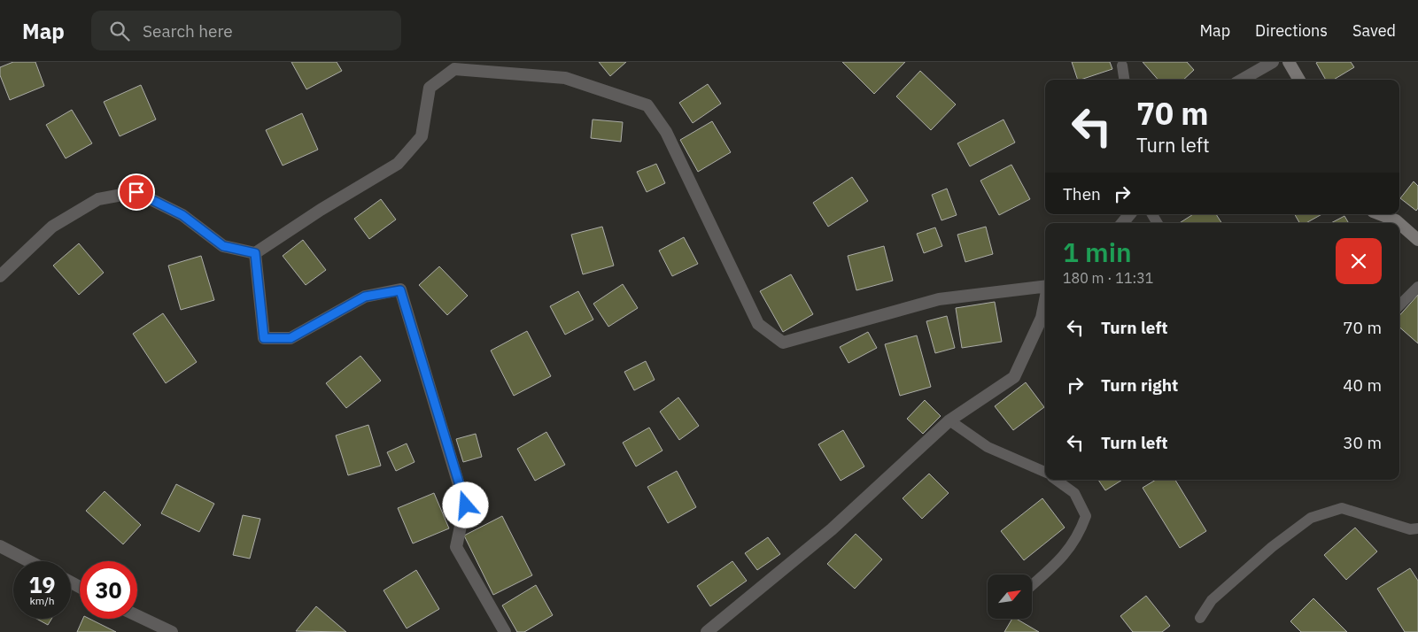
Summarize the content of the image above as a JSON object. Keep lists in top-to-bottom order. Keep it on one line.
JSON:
{"north":"top right","page":{"header":"Map","search":"Search here","nav":["Map","Directions","Saved"],"turn":["70 m","Turn left"],"then":"Then","heading":["1 min","180 m · 11:31"],"list":[{"name":"Turn left","value":"70 m"},{"name":"Turn right","value":"40 m"},{"name":"Turn left","value":"30 m"}],"speed":"19 km/h","limit":"30"}}
